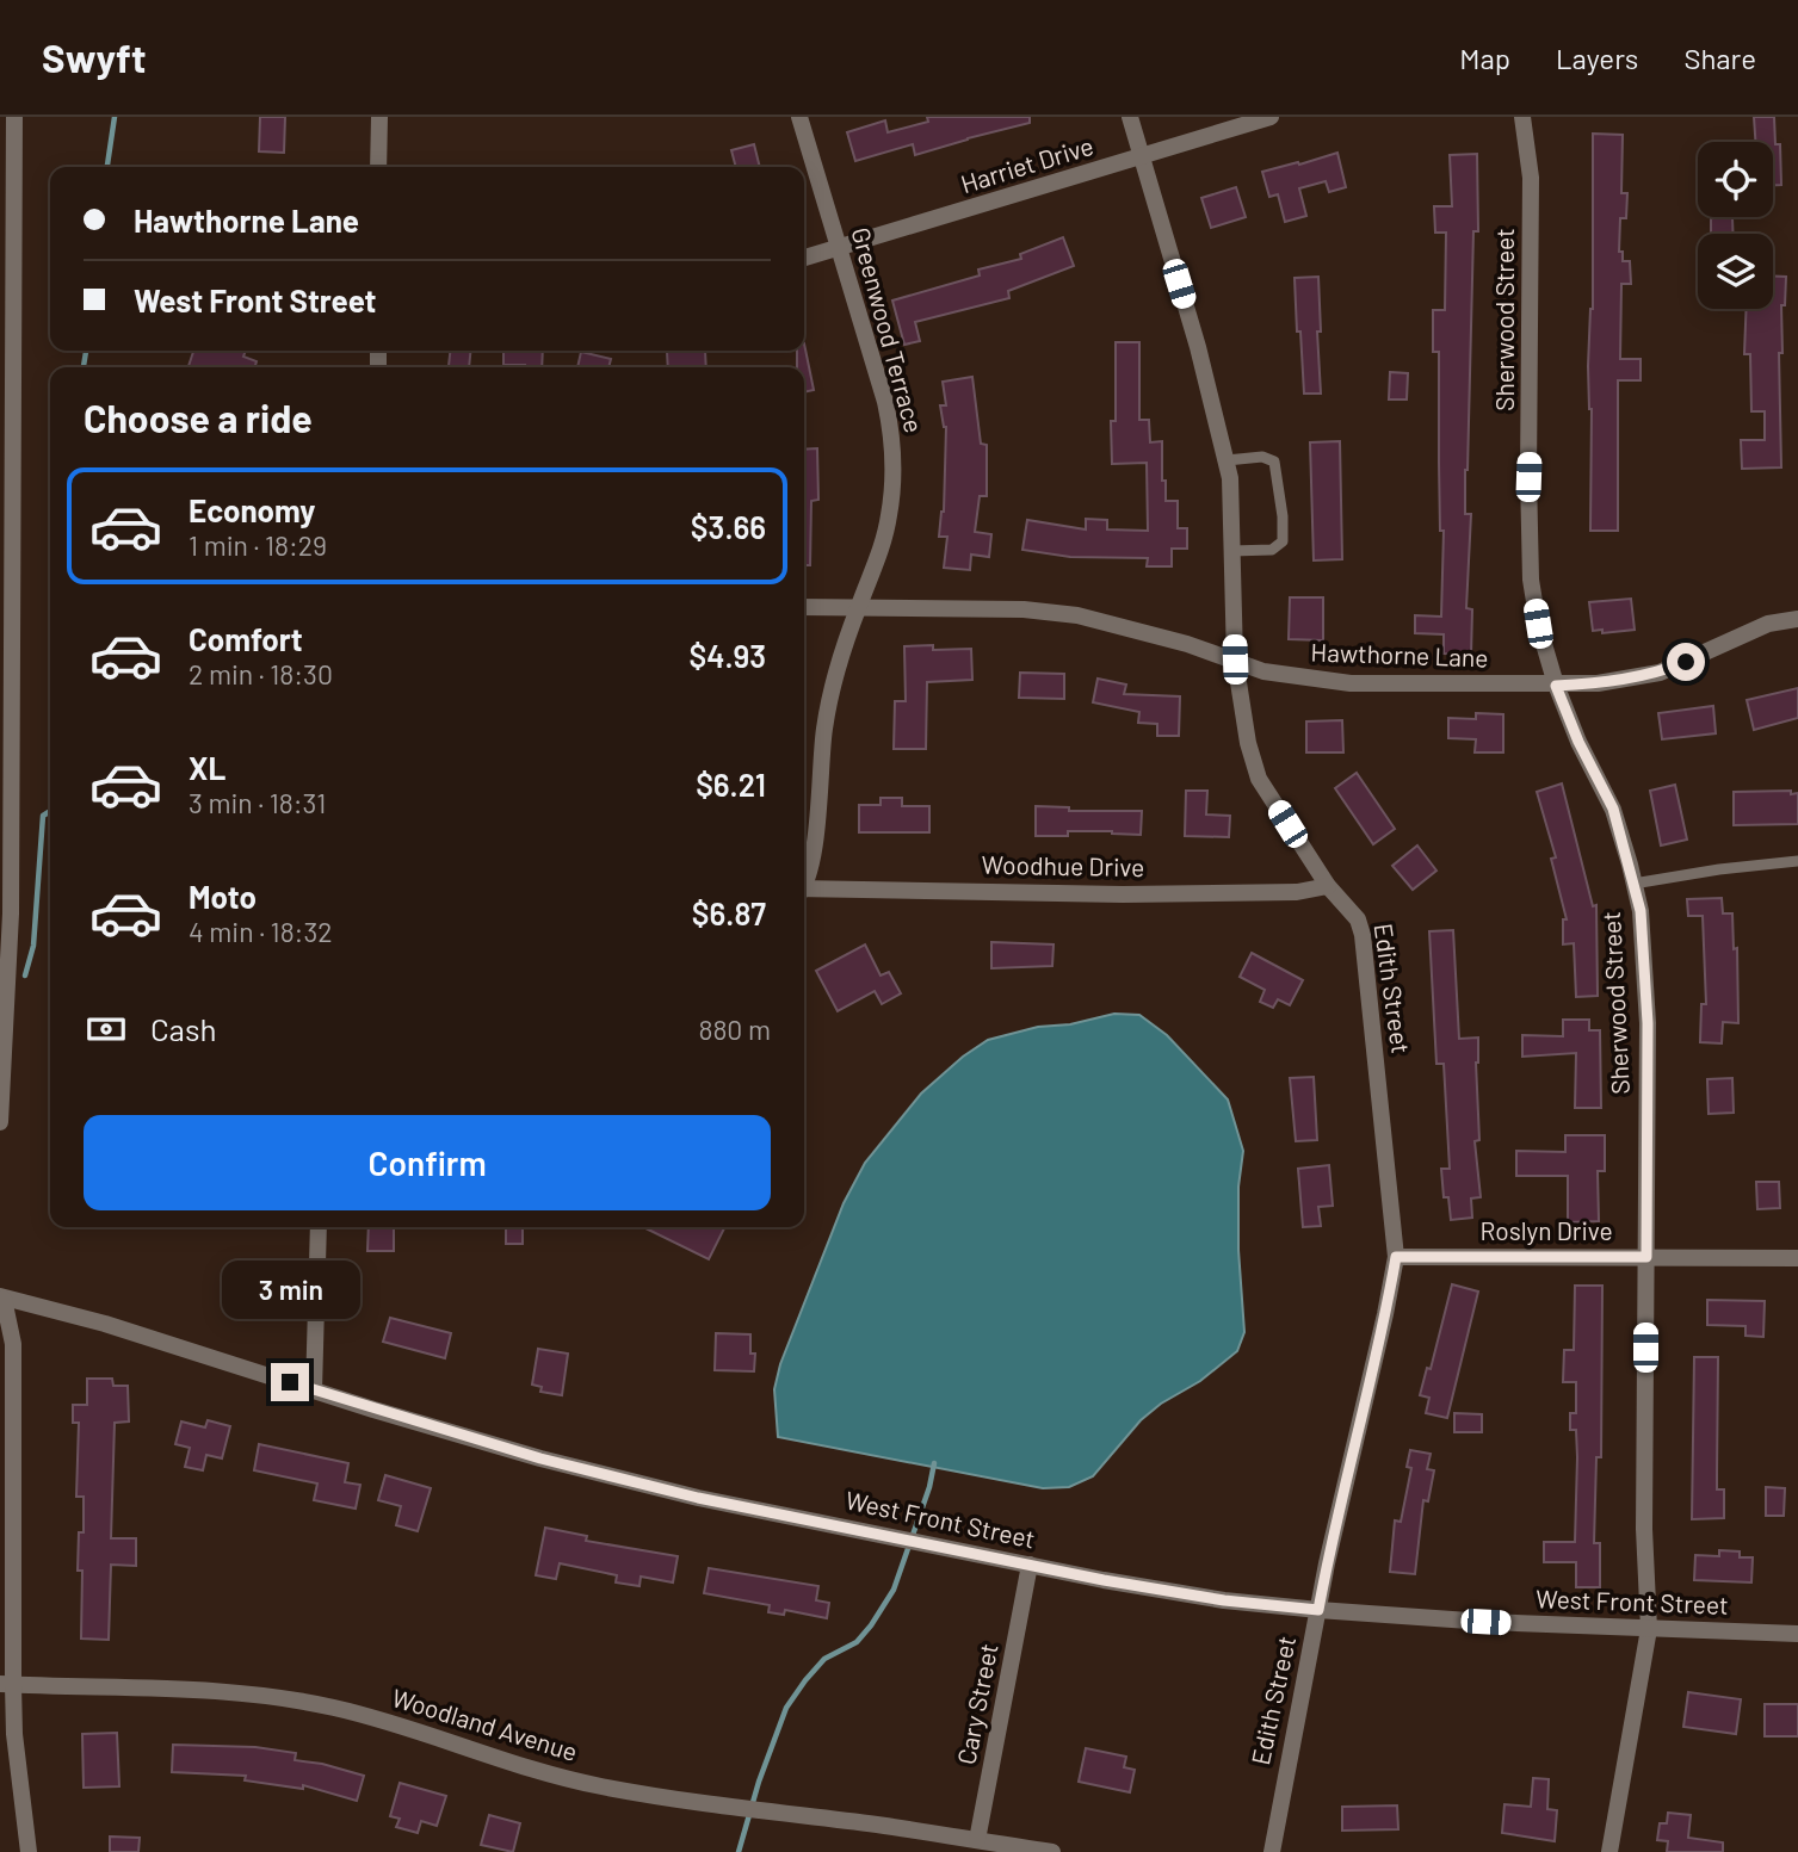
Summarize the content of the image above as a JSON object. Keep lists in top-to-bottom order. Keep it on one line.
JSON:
{"streets":{"street":["Harriet Drive","Sherwood Street","Greenwood Terrace","Hawthorne Lane","Woodhue Drive","Edith Street","Roslyn Drive","West Front Street","Cary Street","Woodland Avenue"]},"crossings":[["Harriet Drive","Greenwood Terrace"],["Harriet Drive","Edith Street"],["Sherwood Street","Hawthorne Lane"],["Sherwood Street","Roslyn Drive"],["Sherwood Street","West Front Street"],["Greenwood Terrace","Hawthorne Lane"],["Hawthorne Lane","Edith Street"],["Woodhue Drive","Edith Street"],["Edith Street","Roslyn Drive"],["Edith Street","West Front Street"],["West Front Street","Cary Street"],["Cary Street","Woodland Avenue"]],"page":{"header":"Swyft","nav":["Map","Layers","Share"],"banner":["Hawthorne Lane","West Front Street"],"heading":"Choose a ride","list":[{"name":"Economy","note":"1 min · 18:29","value":"$3.66"},{"name":"Comfort","note":"2 min · 18:30","value":"$4.93"},{"name":"XL","note":"3 min · 18:31","value":"$6.21"},{"name":"Moto","note":"4 min · 18:32","value":"$6.87"}],"pay":["Cash","880 m"],"buttons":"Confirm","bubble":"3 min"}}
